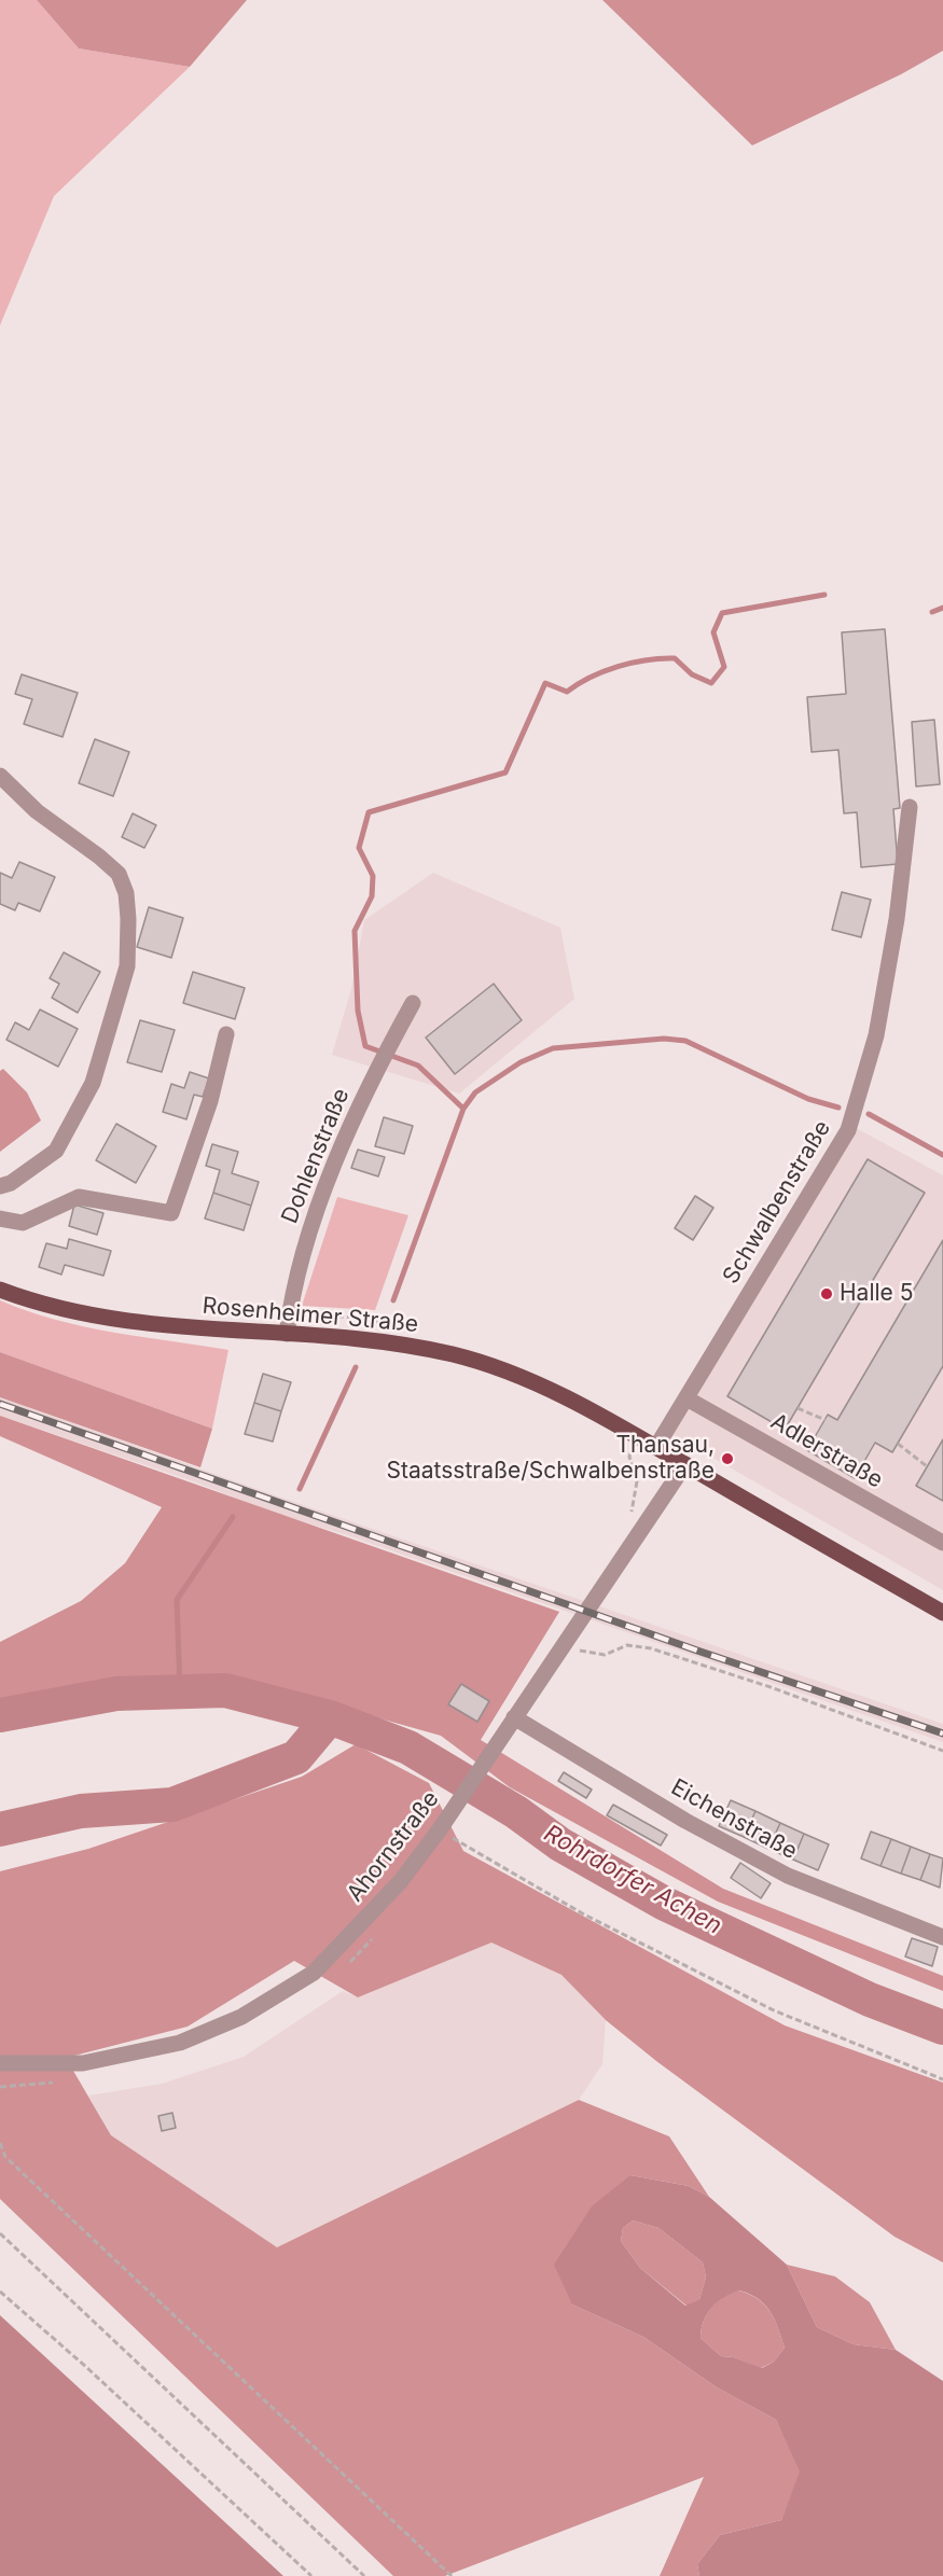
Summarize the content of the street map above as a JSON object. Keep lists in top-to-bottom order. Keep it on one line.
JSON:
{"streets":{"main road":["Rosenheimer Straße"],"street":["Dohlenstraße","Schwalbenstraße","Adlerstraße","Eichenstraße","Ahornstraße"]},"crossings":[["Dohlenstraße","Rosenheimer Straße"],["Schwalbenstraße","Rosenheimer Straße"],["Schwalbenstraße","Adlerstraße"],["Rosenheimer Straße","Ahornstraße"],["Eichenstraße","Ahornstraße"]],"water":["Rohrdorfer Achen"],"places":["Halle 5","Thansau, Staatsstraße/Schwalbenstraße"]}
